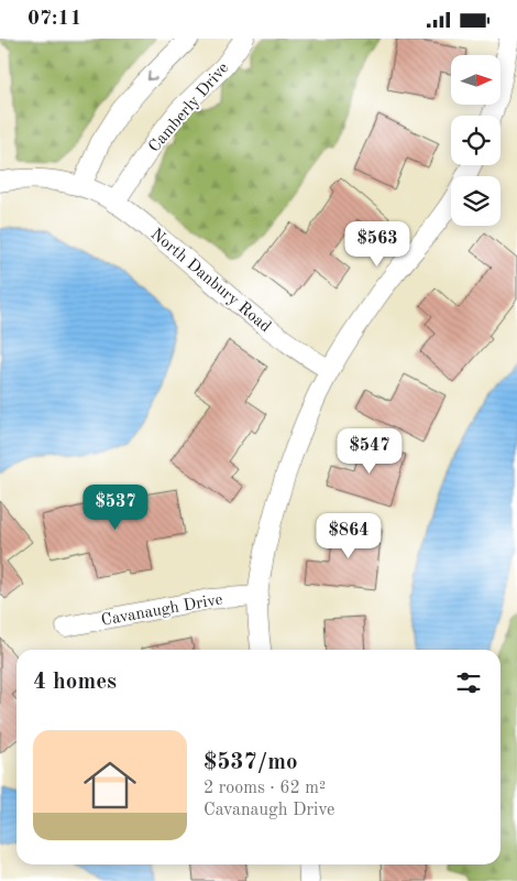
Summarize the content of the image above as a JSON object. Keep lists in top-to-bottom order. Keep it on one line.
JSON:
{"streets":{"street":["Camberly Drive","North Danbury Road","Cavanaugh Drive"]},"crossings":[["Camberly Drive","North Danbury Road"]],"north":"right","page":{"status":"07:11","price":["$563","$547","$537","$864"],"heading":"4 homes","list":[{"name":"$537/mo","note":"2 rooms · 62 m² · Cavanaugh Drive"}]}}
